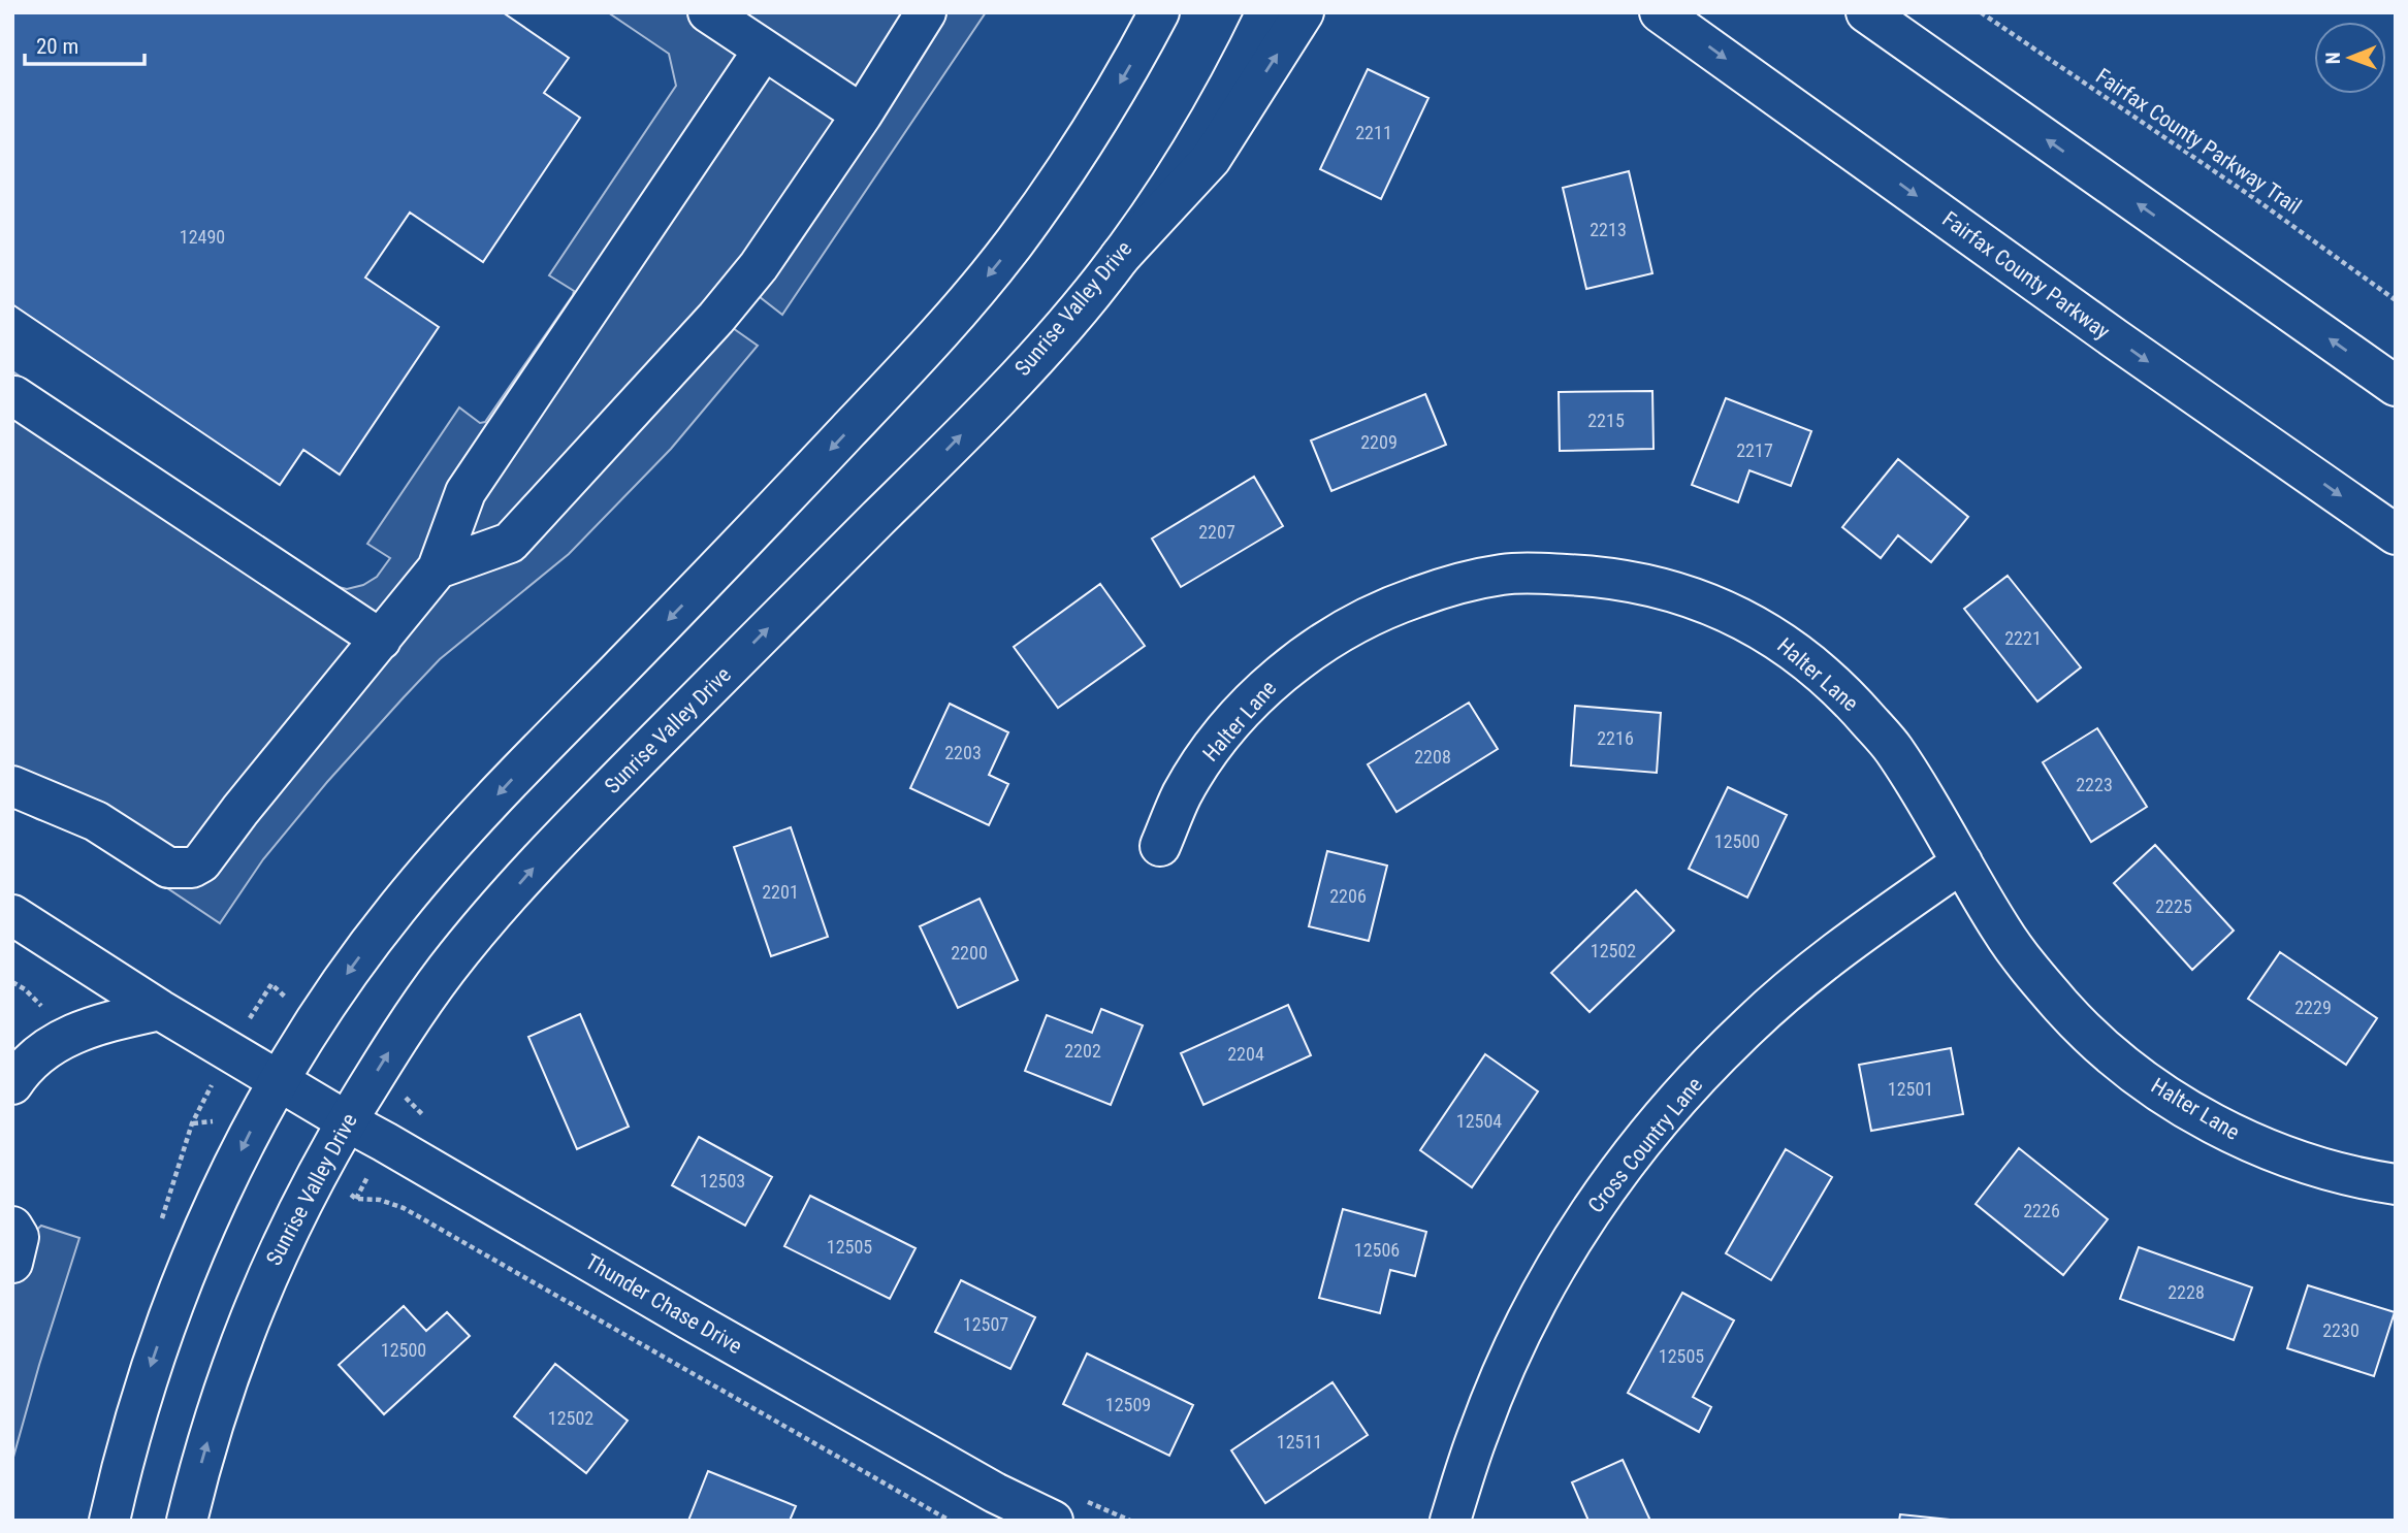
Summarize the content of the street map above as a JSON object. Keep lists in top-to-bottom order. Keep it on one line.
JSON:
{"streets":{"main road":["Fairfax County Parkway","Sunrise Valley Drive","Halter Lane","Cross Country Lane","Thunder Chase Drive"],"path":["Fairfax County Parkway Trail"]},"crossings":[["Sunrise Valley Drive","Thunder Chase Drive"],["Halter Lane","Cross Country Lane"]],"house_numbers":["2211","2213","12490","2215","2209","2217","2207","2221","2216","2203","2208","2223","12500","2201","2206","2225","12502","2200","2229","2202","2204","12501","12504","12503","2226","12505","12506","2228","12507","2230","12500","12505","12509","12502","12511"],"scale_bar":"20 m","north":"left"}
